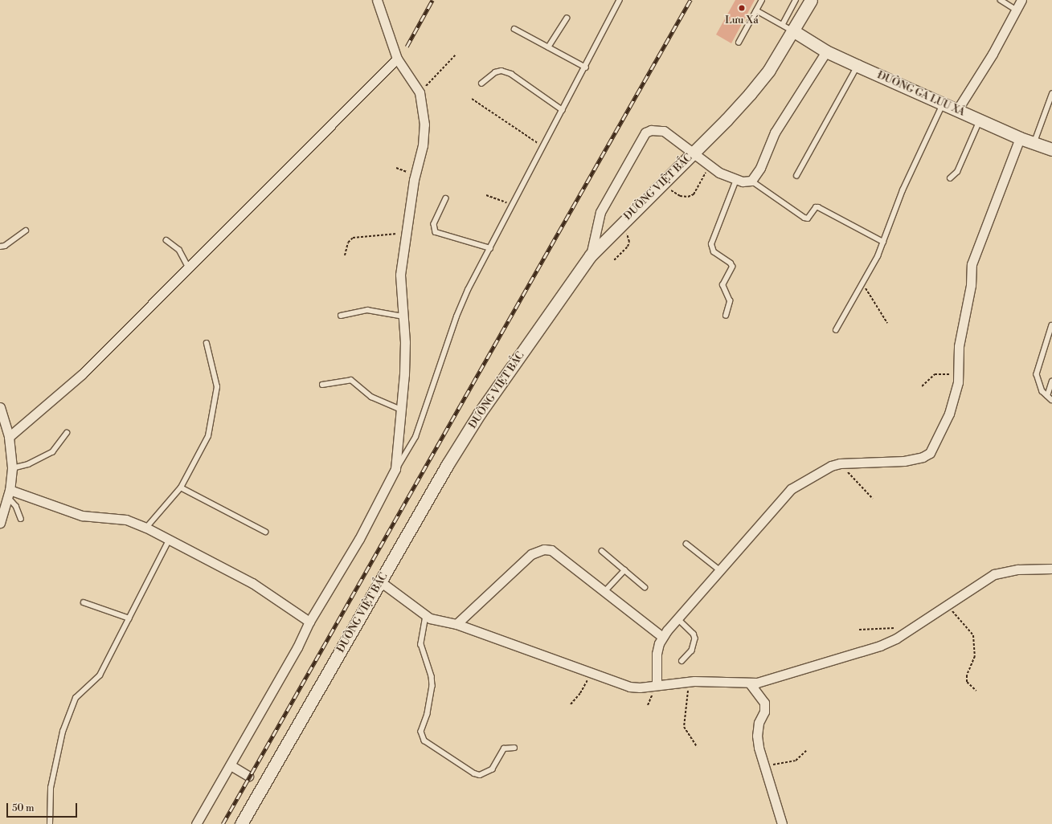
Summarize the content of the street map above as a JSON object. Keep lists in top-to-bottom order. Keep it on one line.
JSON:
{"streets":{"main road":["ĐƯỜNG GA LƯU XÁ","ĐƯỜNG VIỆT BẮC"]},"crossings":[["ĐƯỜNG GA LƯU XÁ","ĐƯỜNG VIỆT BẮC"]],"places":["Lưu Xá"],"scale_bar":"50 m"}
